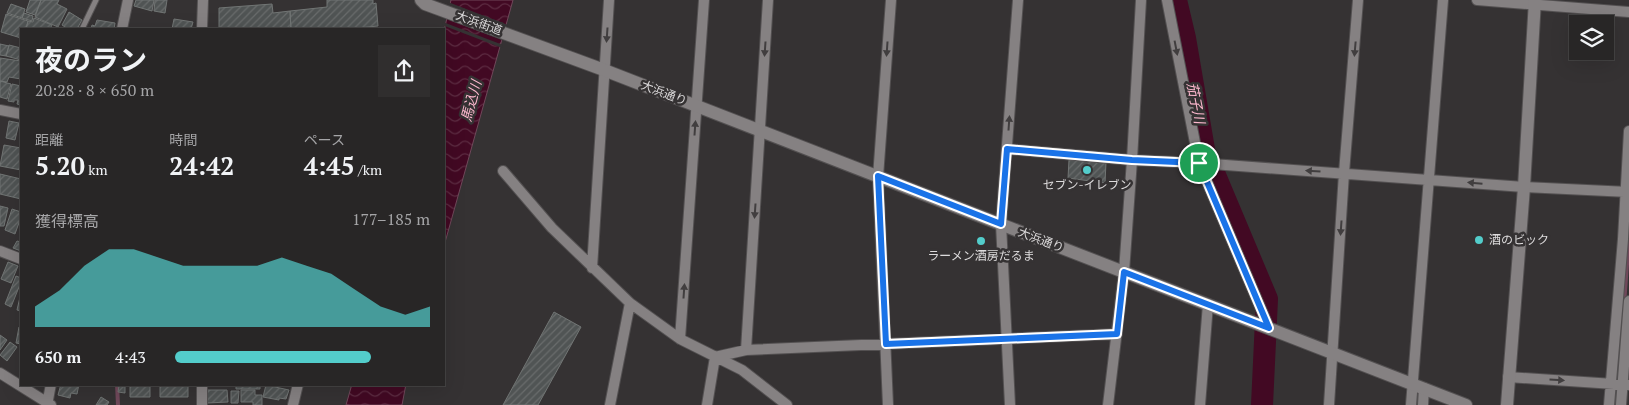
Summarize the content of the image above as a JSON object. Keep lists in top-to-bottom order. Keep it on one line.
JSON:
{"streets":{"street":["大浜街道","大浜通り"]},"crossings":[["大浜街道","大浜通り"]],"water":["馬込川","茄子川"],"places":["セブン-イレブン","酒のビック","ラーメン酒房だるま"],"page":{"heading":["夜のラン","20:28 · 8 × 650 m"],"stats":[["距離","5.20 km"],["時間","24:42"],["ペース","4:45 /km"]],"chart":["獲得標高","177–185 m"],"list":[{"name":"650 m","note":"4:43"}]}}
